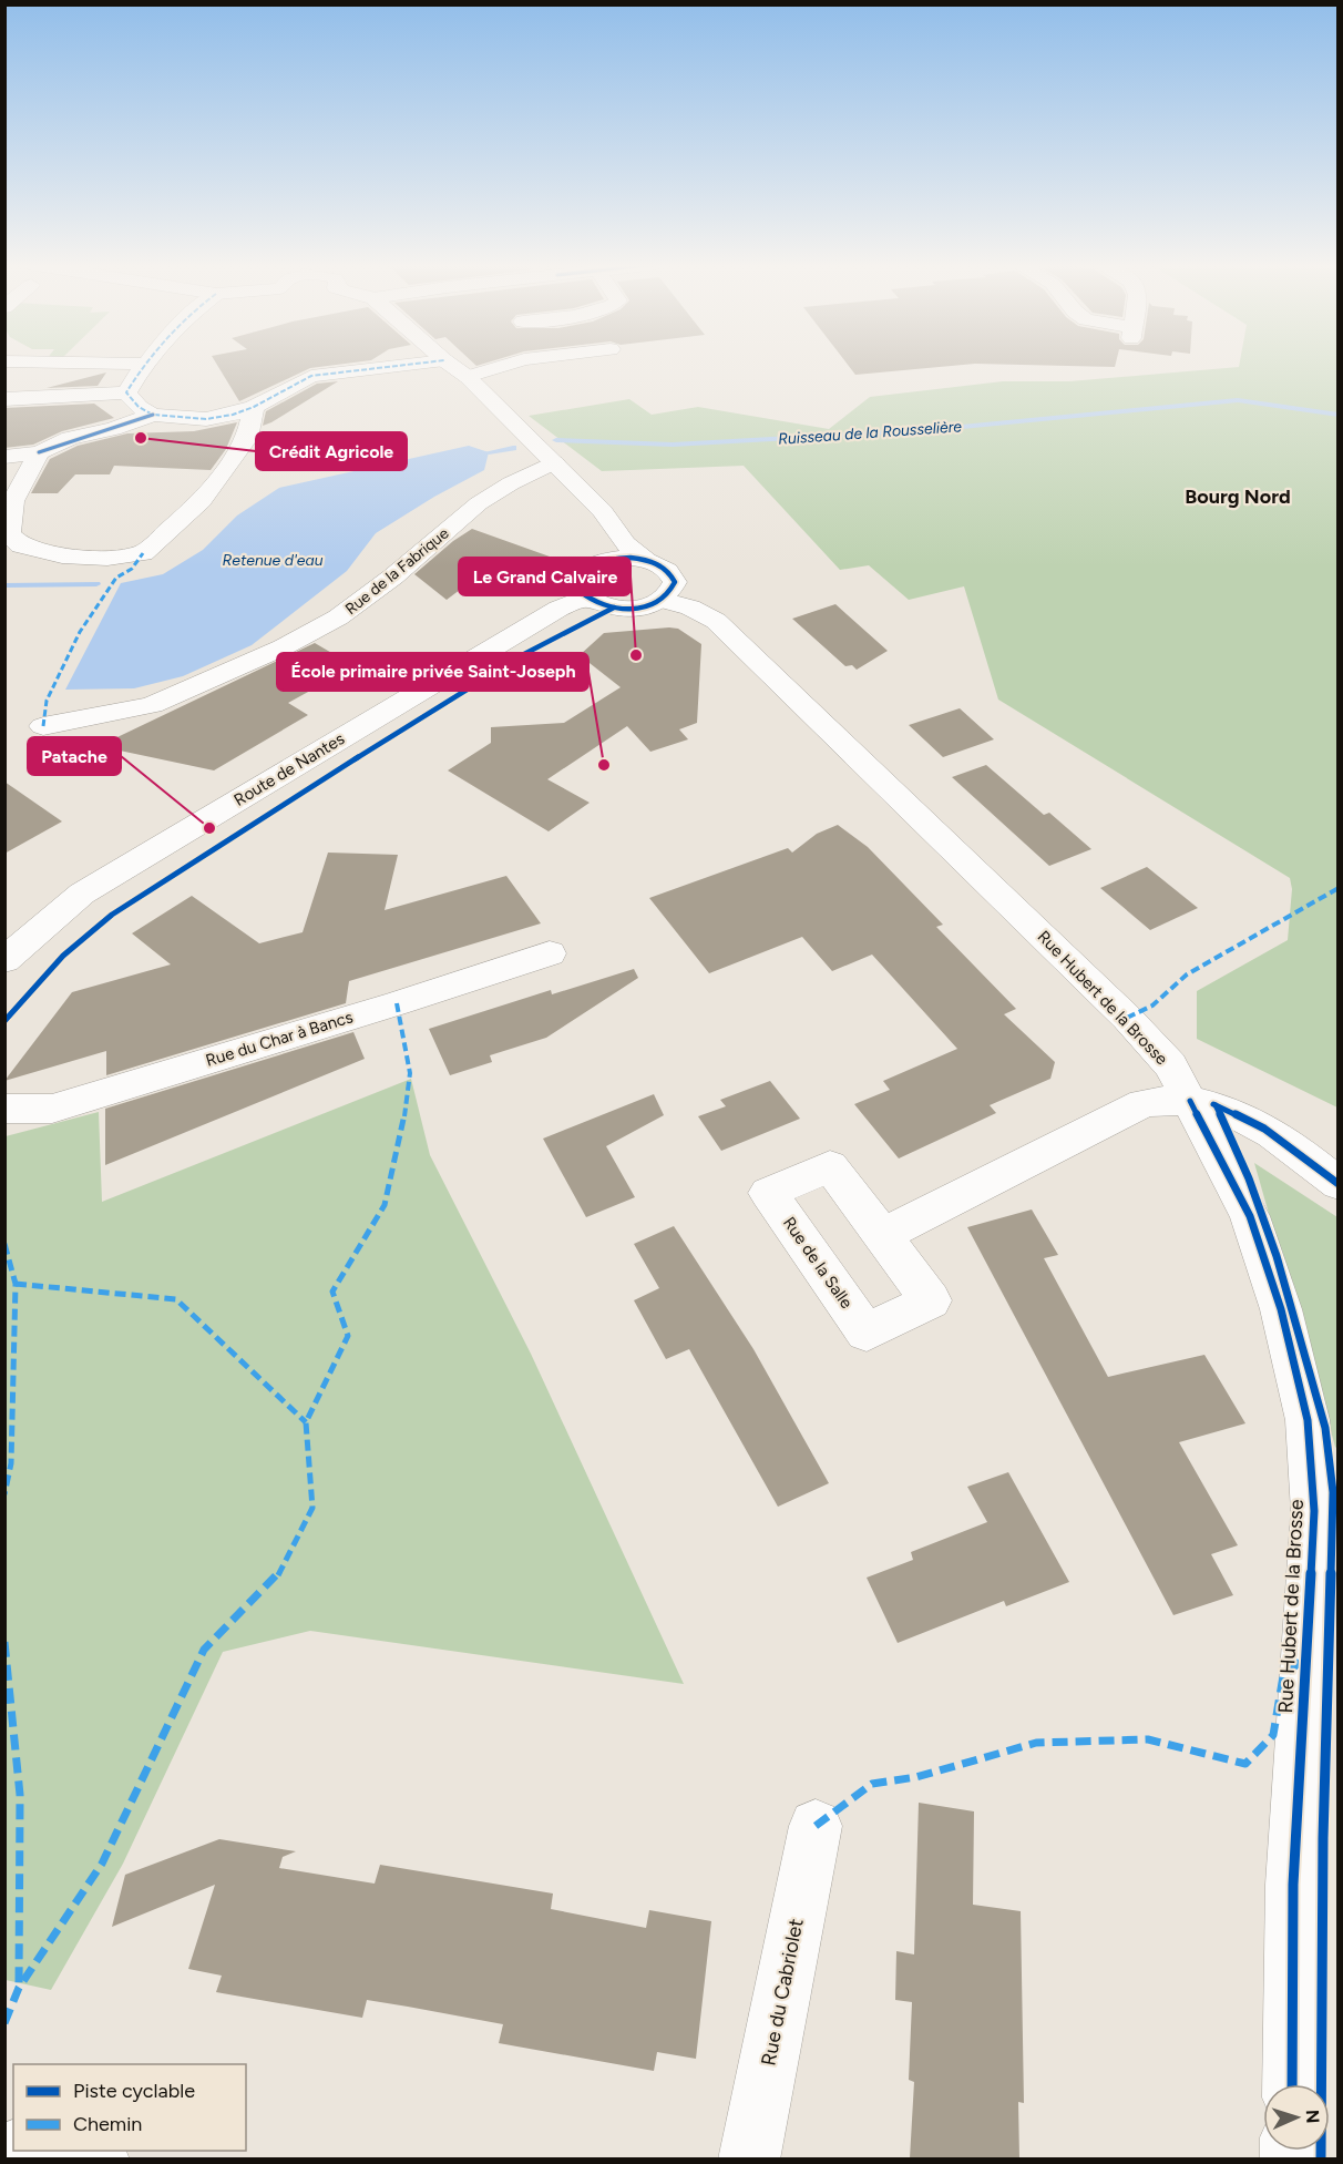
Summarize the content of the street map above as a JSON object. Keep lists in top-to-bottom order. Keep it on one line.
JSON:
{"streets":{"street":["Rue de la Fabrique","Route de Nantes","Rue Hubert de la Brosse","Rue du Char à Bancs","Rue du Cabriolet"]},"districts":["Bourg Nord"],"water":["Ruisseau de la Rousselière","Retenue d'eau"],"places":["Crédit Agricole","Le Grand Calvaire","École primaire privée Saint-Joseph","Patache"],"legend":["Piste cyclable","Chemin"],"north":"right"}
